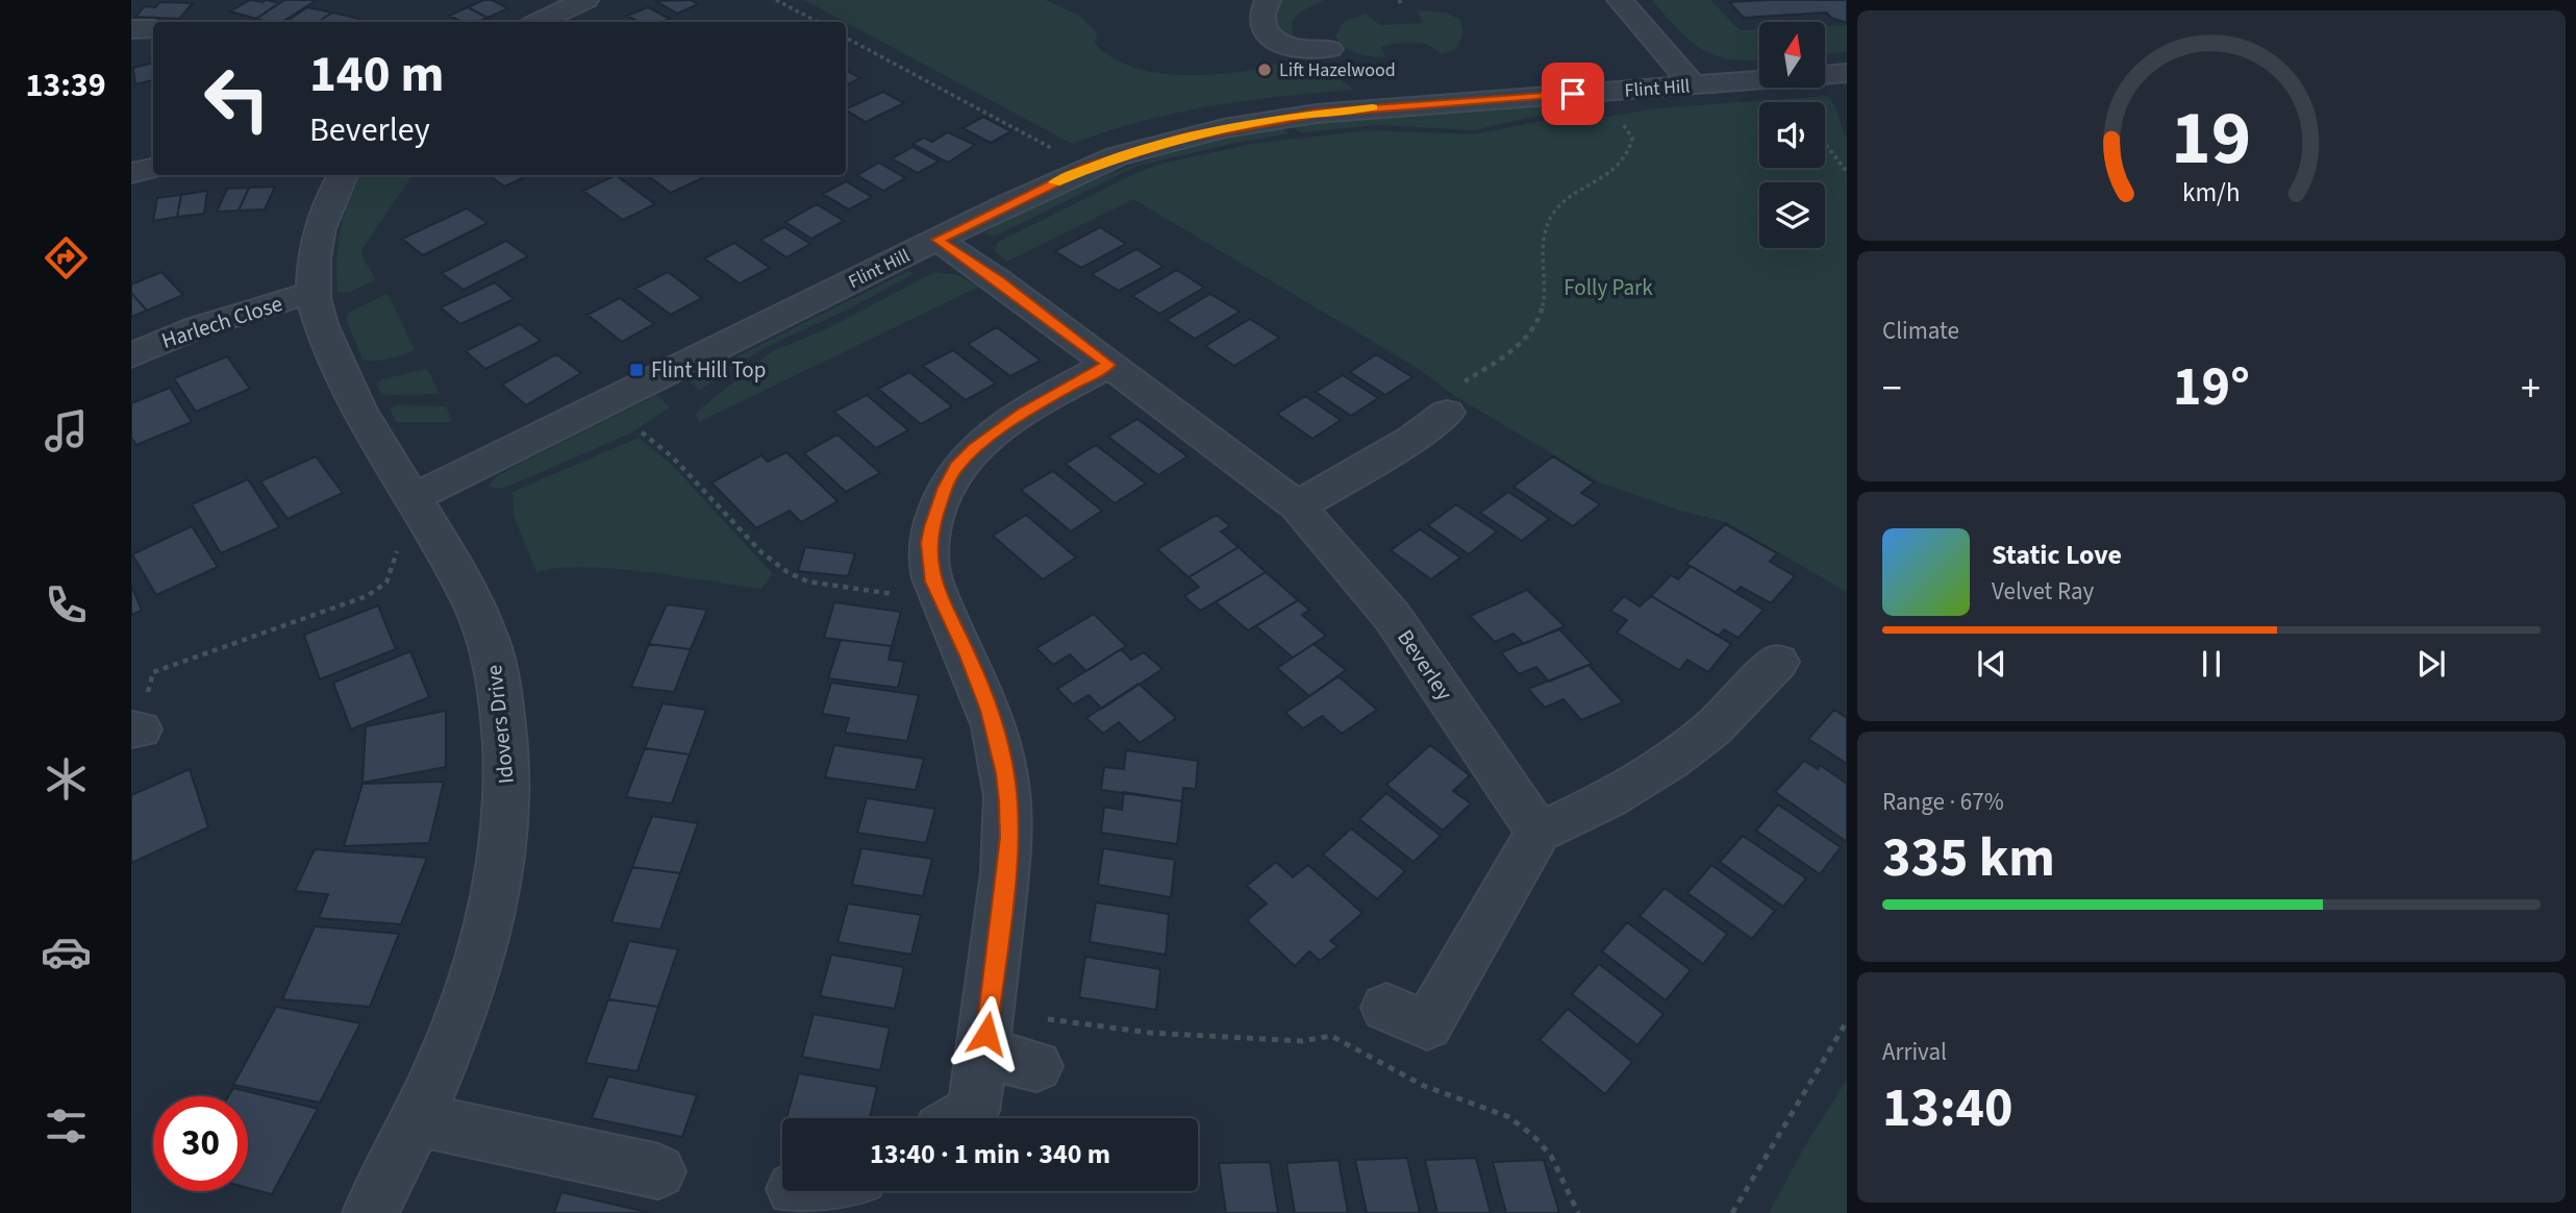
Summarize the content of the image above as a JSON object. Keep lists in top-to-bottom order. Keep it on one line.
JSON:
{"streets":{"street":["Flint Hill","Harlech Close","Beverley","Idovers Drive"]},"crossings":[["Flint Hill","Beverley"],["Flint Hill","Idovers Drive"],["Harlech Close","Idovers Drive"]],"parks":["Folly Park"],"places":{"other":["Lift Hazelwood"],"transit":["Flint Hill Top"]},"north":"top","page":{"tabs":"13:39","turn":["140 m","Beverley"],"tile":["Climate",["Range · 67%","335 km"],["Arrival","13:40"]],"heat":["−","19°","+"],"song":["Static Love","Velvet Ray"],"limit":"30","trip":"13:40 · 1 min · 340 m","gauge":["19","km/h"]}}
